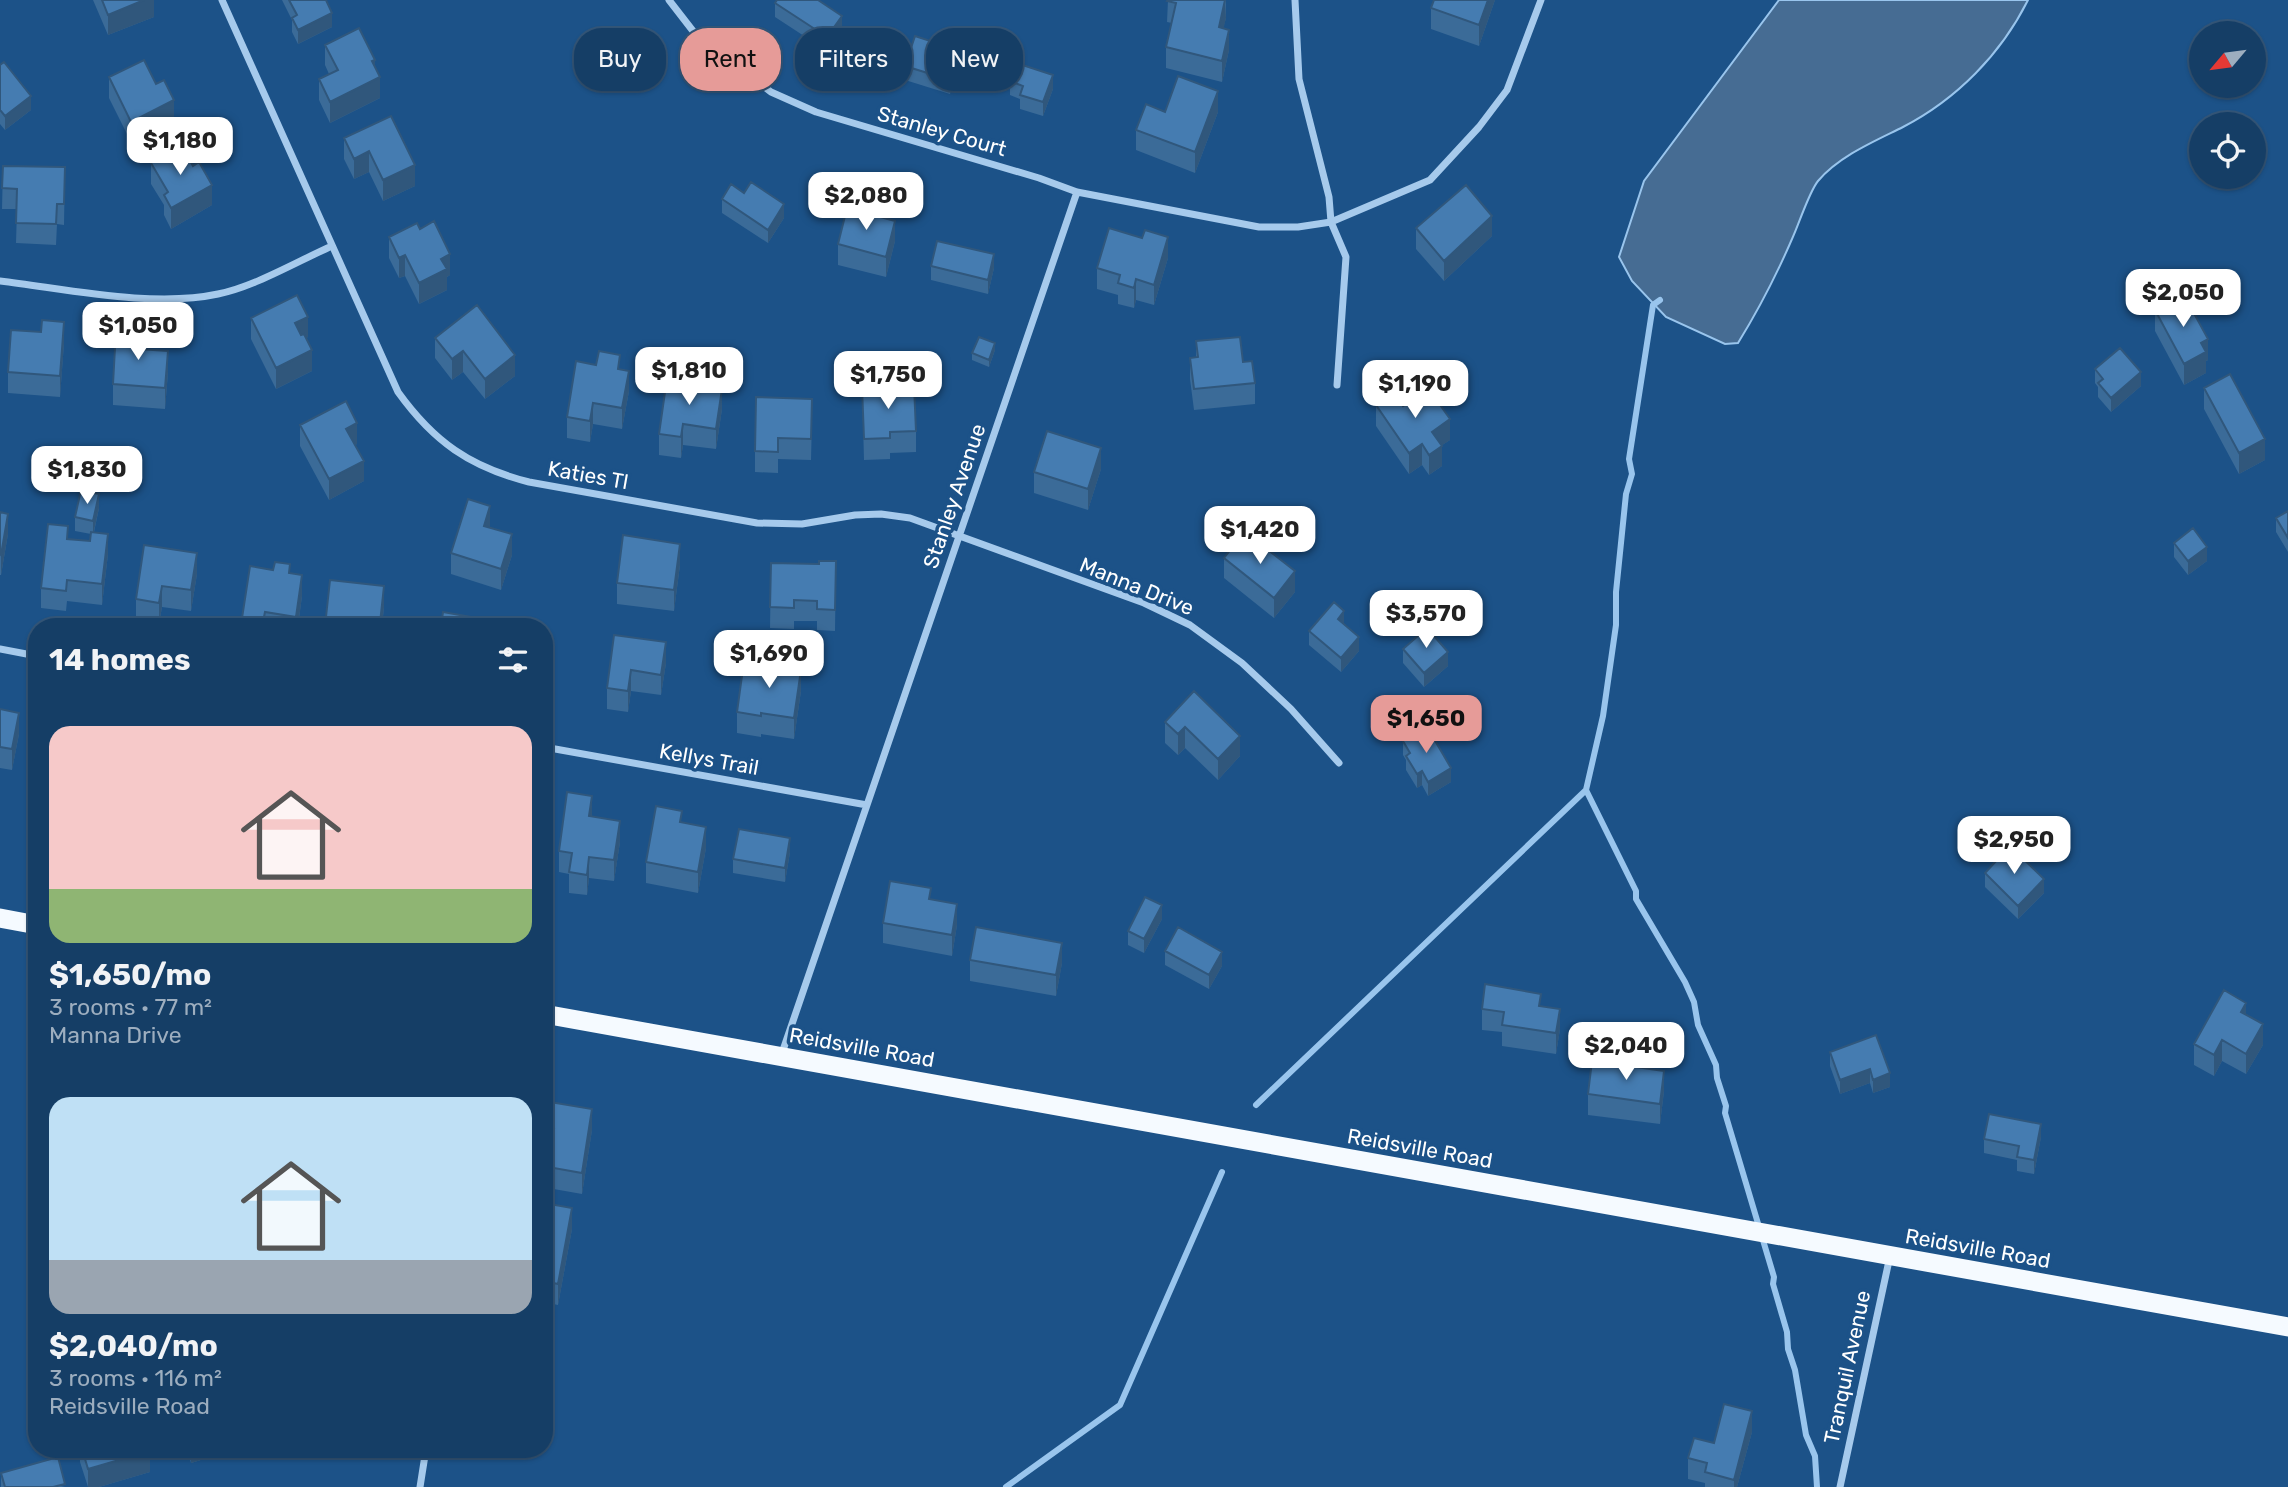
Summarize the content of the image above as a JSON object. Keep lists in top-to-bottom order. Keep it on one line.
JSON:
{"streets":{"highway":["Reidsville Road"],"street":["Stanley Court","Katies Tl","Stanley Avenue","Manna Drive","Kellys Trail","Tranquil Avenue"]},"crossings":[["Stanley Court","Stanley Avenue"],["Katies Tl","Stanley Avenue"],["Katies Tl","Manna Drive"],["Stanley Avenue","Manna Drive"],["Stanley Avenue","Kellys Trail"],["Stanley Avenue","Reidsville Road"],["Reidsville Road","Tranquil Avenue"]],"north":"bottom left","page":{"chip":["Buy","Rent","Filters","New"],"price":["$1,180","$2,080","$2,050","$1,050","$1,810","$1,750","$1,190","$1,830","$1,420","$3,570","$1,690","$1,650","$2,950","$2,040"],"heading":"14 homes","list":[{"name":"$1,650/mo","note":"3 rooms · 77 m² · Manna Drive"},{"name":"$2,040/mo","note":"3 rooms · 116 m² · Reidsville Road"}]}}
